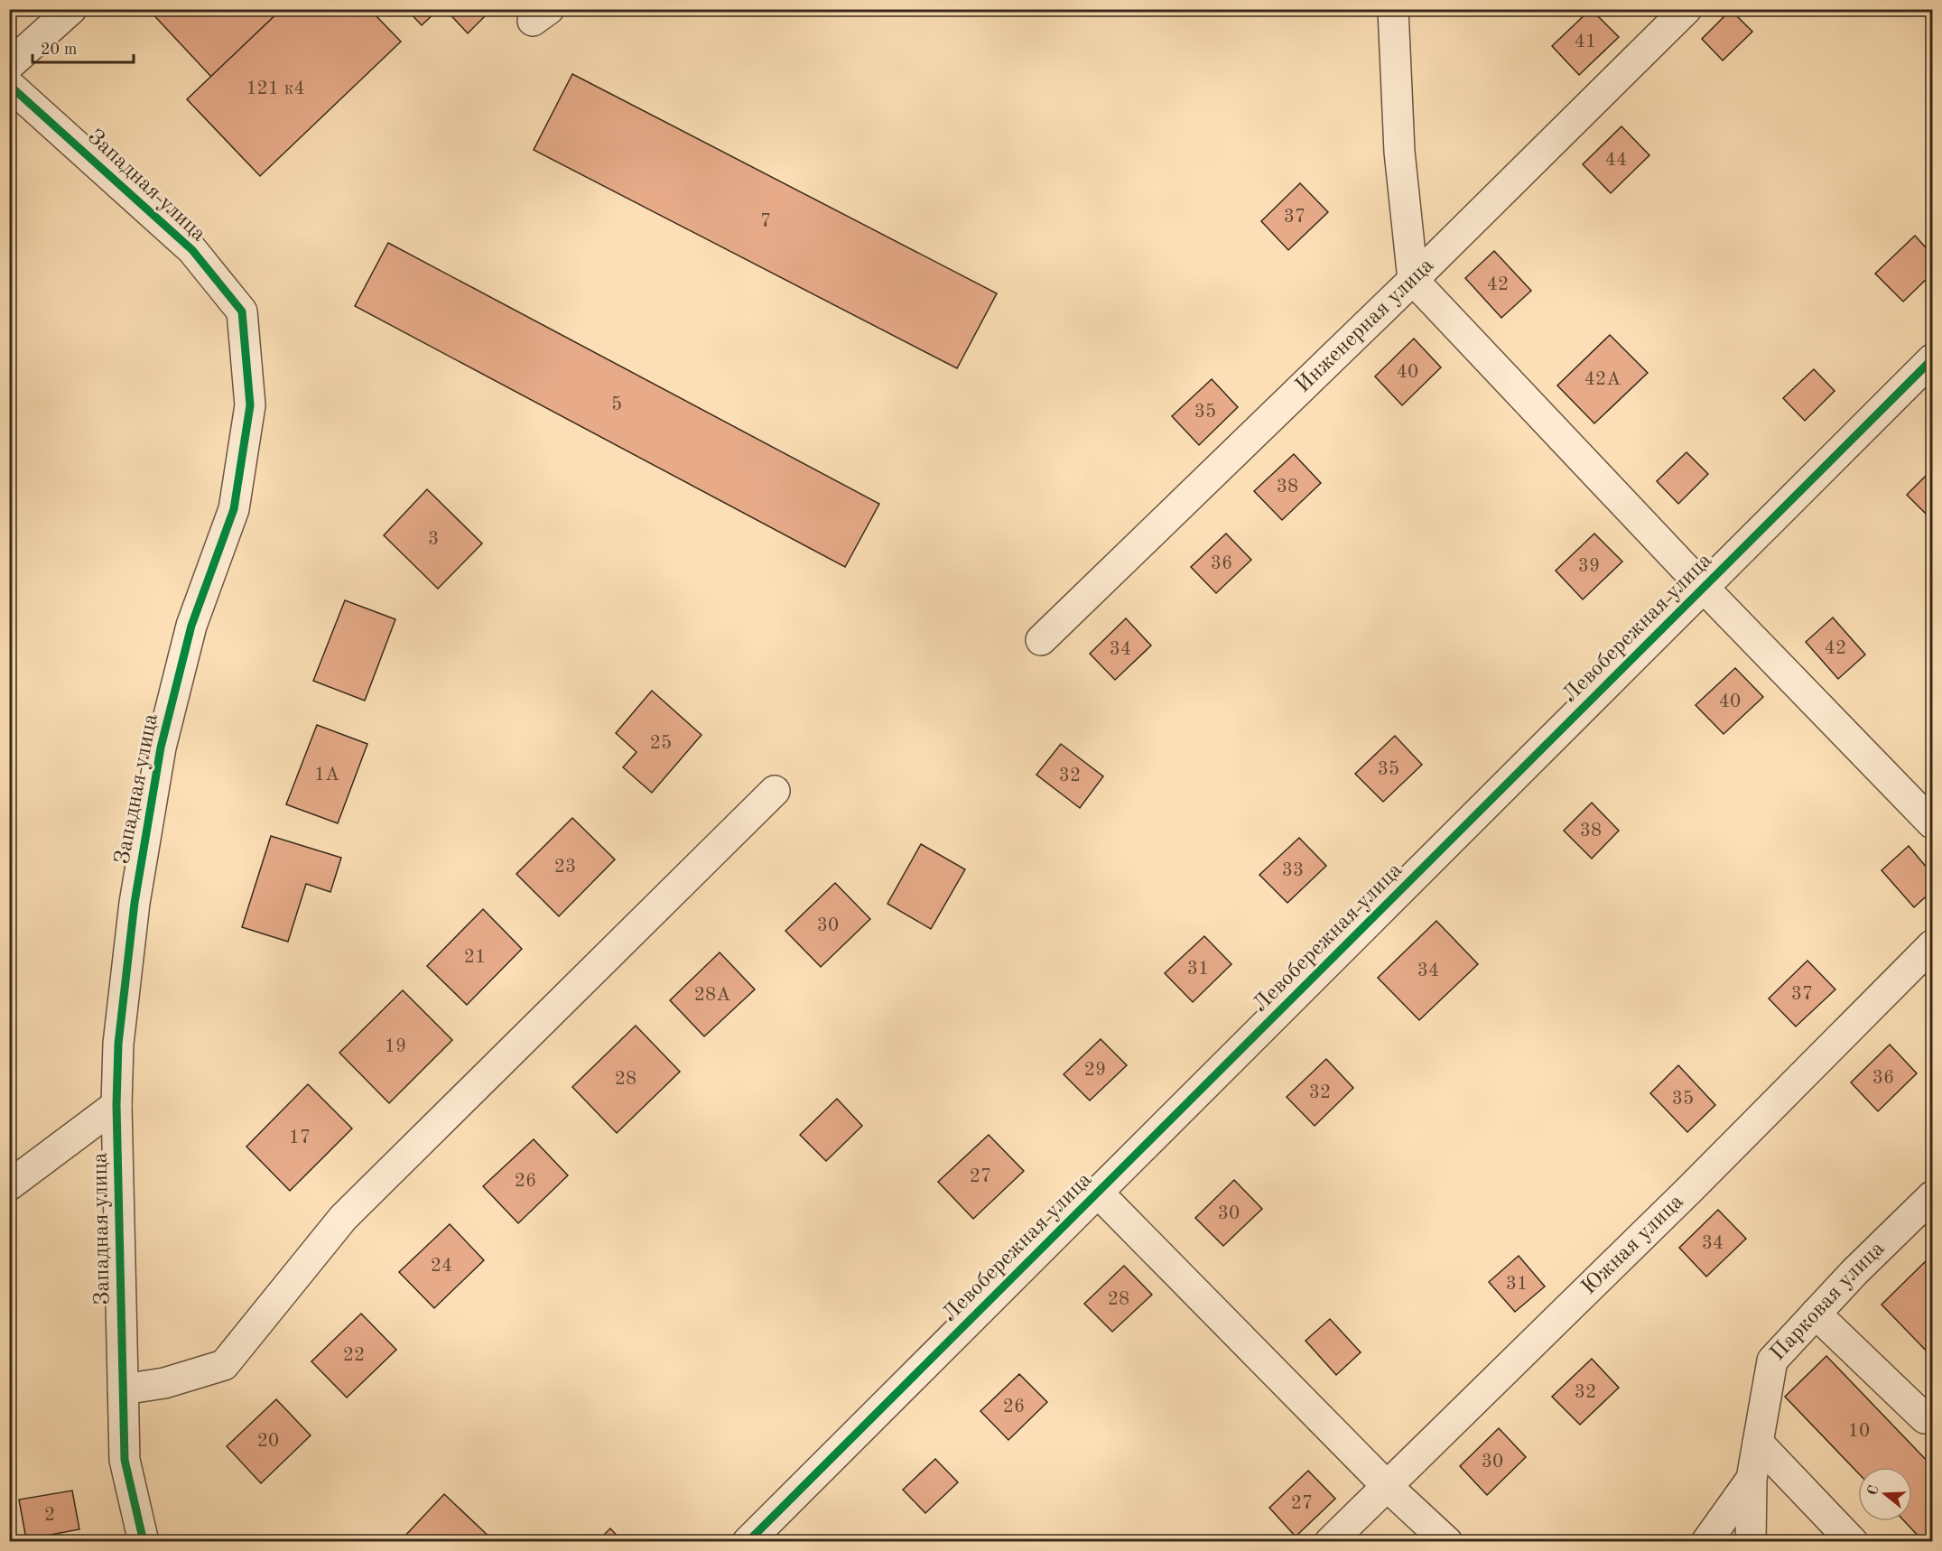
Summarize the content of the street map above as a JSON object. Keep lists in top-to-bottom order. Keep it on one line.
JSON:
{"streets":{"street":["Западная улица","Инженерная улица","Левобережная улица","Южная улица","Парковая улица"]},"house_numbers":["41","121 к4","44","37","7","42","40","42А","5","35","38","3","36","39","42","34","40","25","35","1А","32","38","23","33","30","21","31","34","37","28А","19","29","36","28","32","35","17","27","26","30","34","24","31","28","22","32","26","10","20","30","27","2"],"scale_bar":"20 m","north":"left"}
